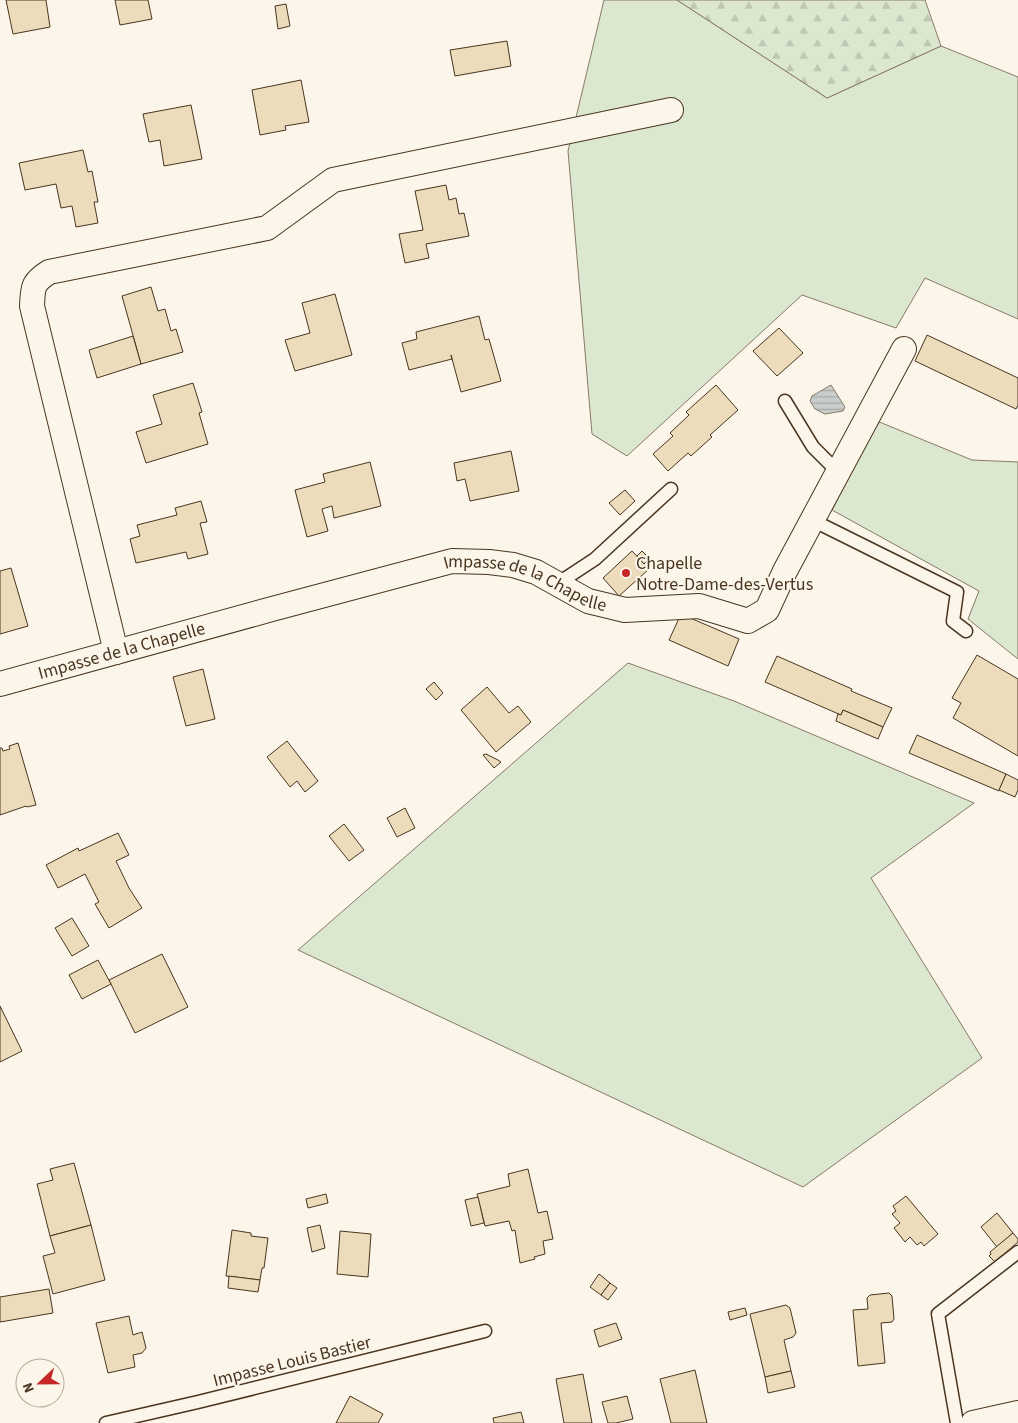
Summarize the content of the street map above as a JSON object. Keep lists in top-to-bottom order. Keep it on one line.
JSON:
{"streets":{"street":["Impasse de la Chapelle"],"lane":["Impasse Louis Bastier"]},"places":["Chapelle Notre-Dame-des-Vertus"],"north":"left"}
